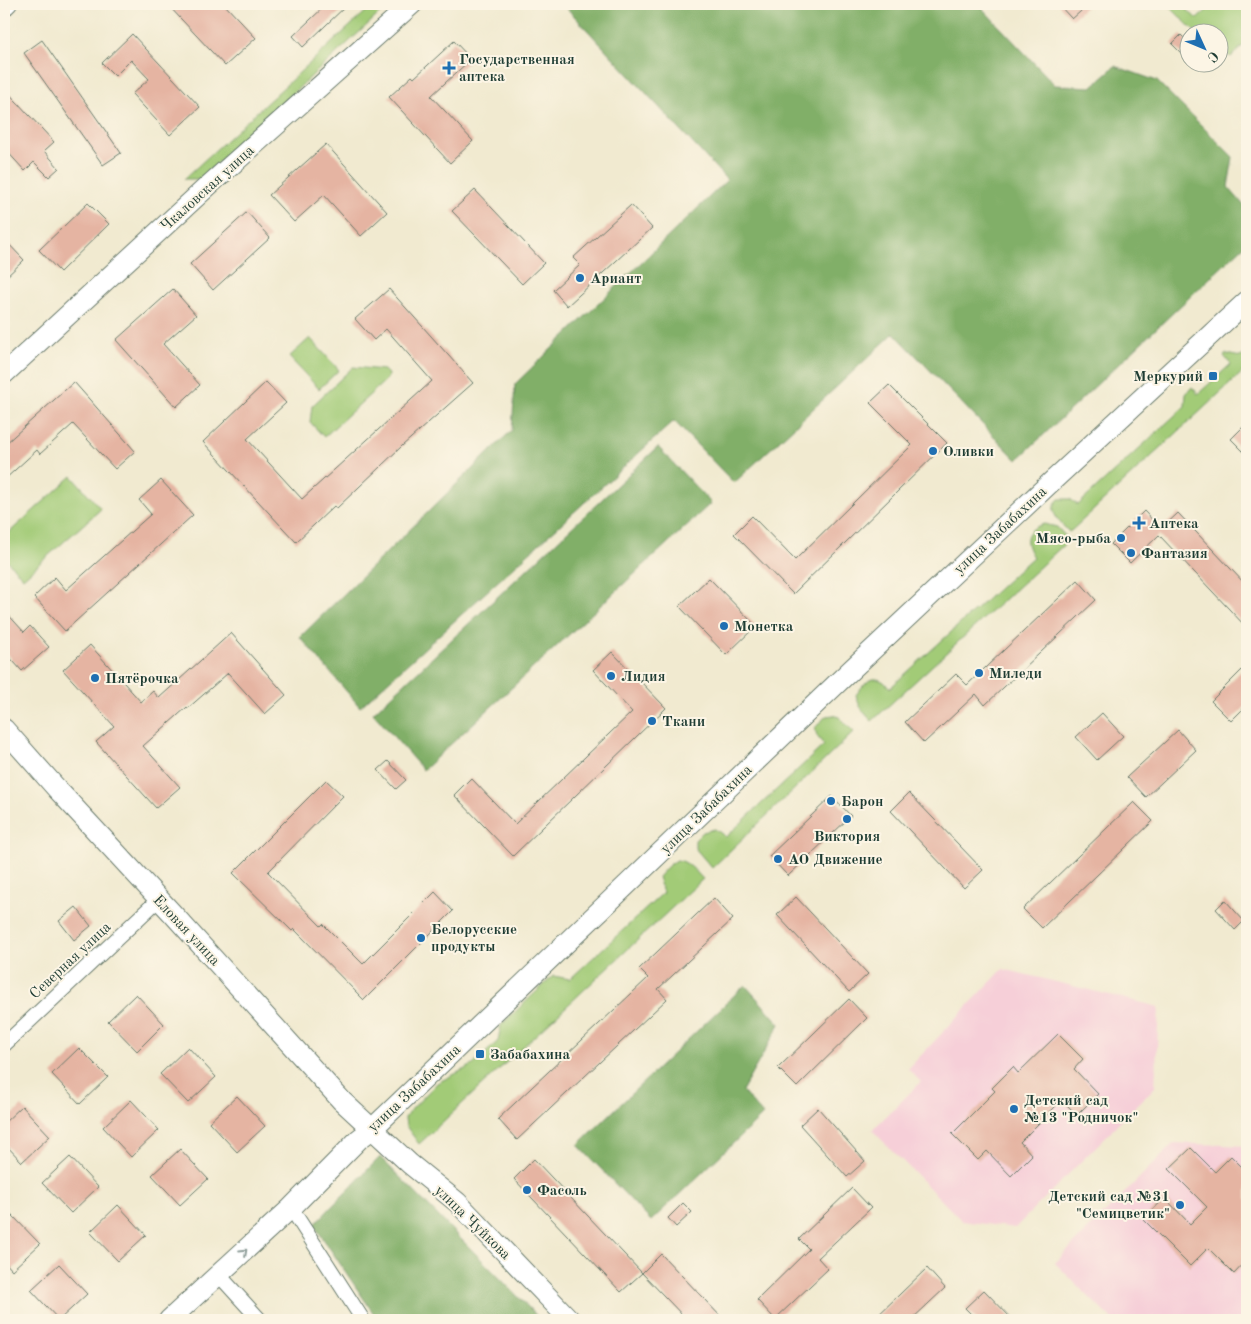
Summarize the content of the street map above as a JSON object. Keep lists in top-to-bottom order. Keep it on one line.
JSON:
{"streets":{"street":["Чкаловская улица","улица Забабахина","Еловая улица","Северная улица","улица Чуйкова"]},"crossings":[["улица Забабахина","Еловая улица"],["улица Забабахина","улица Чуйкова"],["Еловая улица","Северная улица"],["Еловая улица","улица Чуйкова"]],"places":{"health":["Государственная аптека","Аптека"],"other":["Ариант","Оливки","Мясо-рыба","Фантазия","Монетка","Миледи","Лидия","Пятёрочка","Ткани","Барон","Виктория","АО Движение","Белорусские продукты","Детский сад №13 \"Родничок\"","Фасоль","Детский сад №31 \"Семицветик\""],"transit":["Меркурий","Забабахина"]},"north":"bottom right"}
